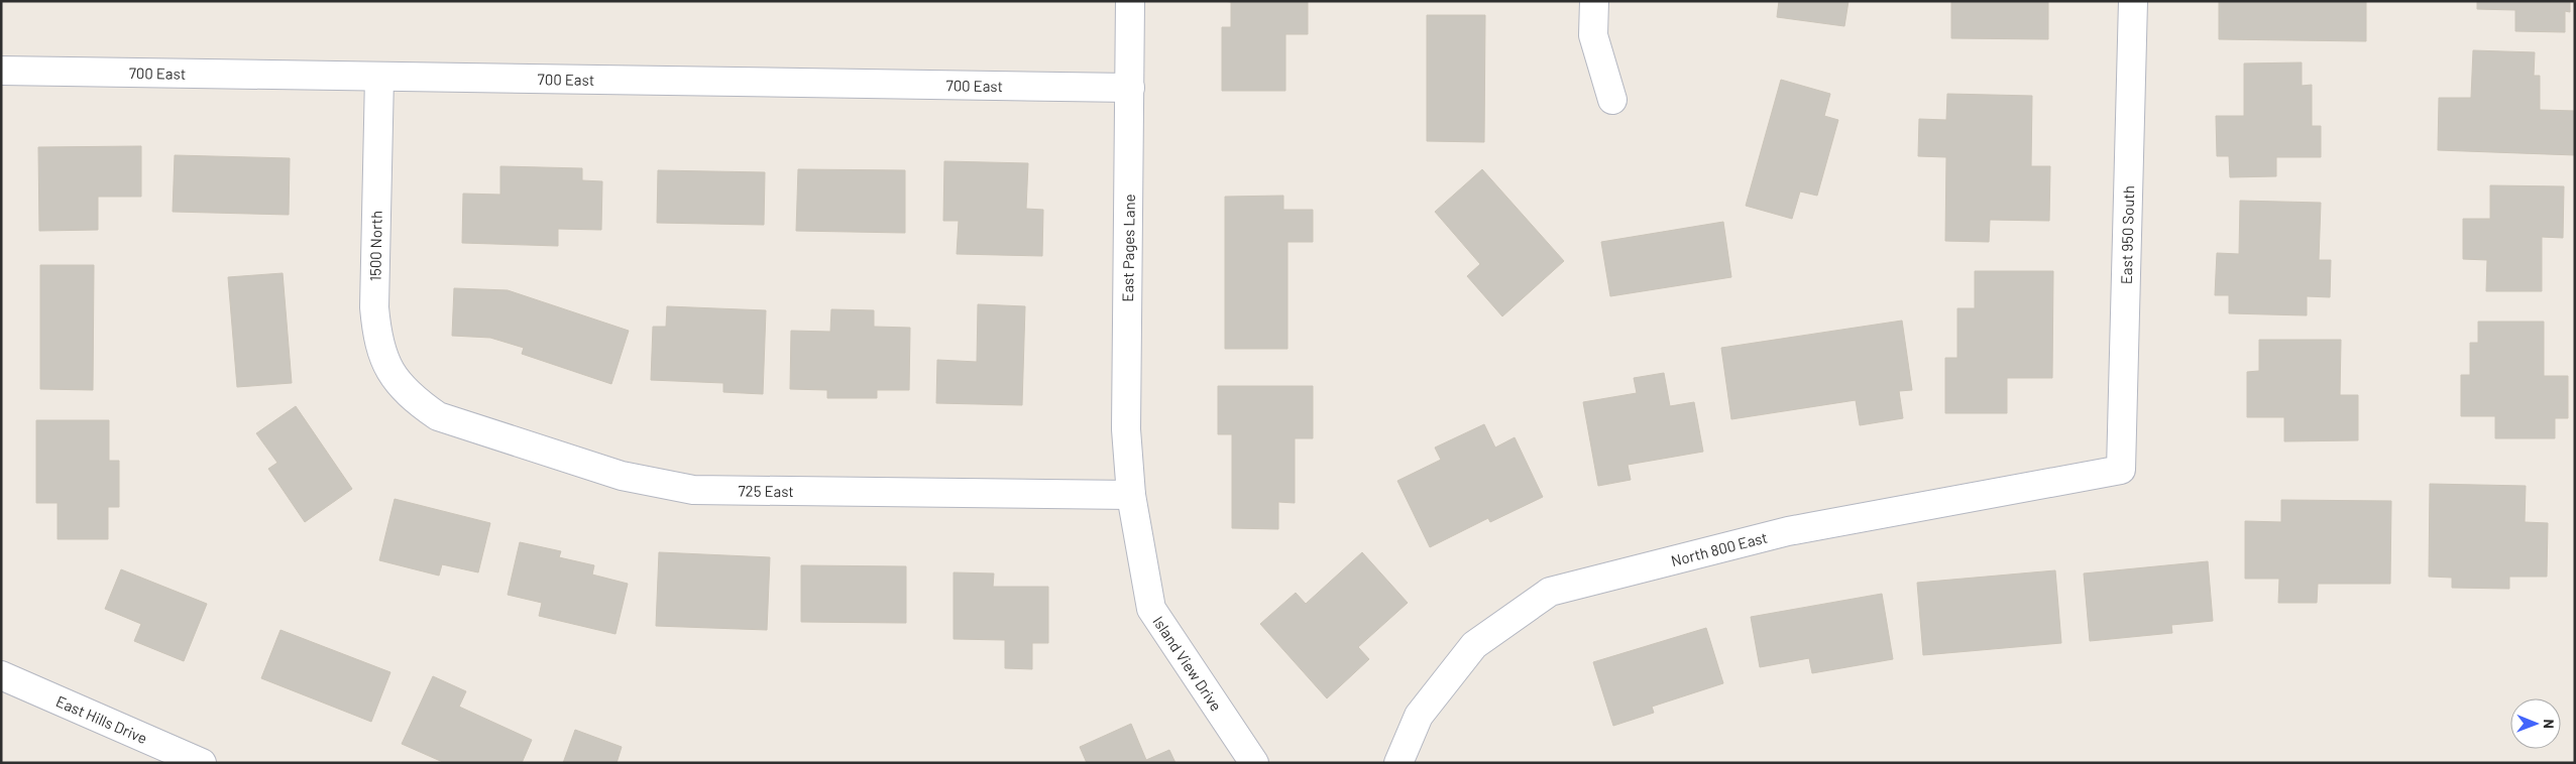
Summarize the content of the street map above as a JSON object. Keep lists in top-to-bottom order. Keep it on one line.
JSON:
{"streets":{"street":["700 East","East 950 South","1500 North","East Pages Lane","725 East","North 800 East","Island View Drive","East Hills Drive"]},"crossings":[["700 East","1500 North"],["700 East","East Pages Lane"],["East 950 South","North 800 East"],["1500 North","725 East"],["East Pages Lane","725 East"],["East Pages Lane","Island View Drive"],["725 East","Island View Drive"]],"north":"right"}
